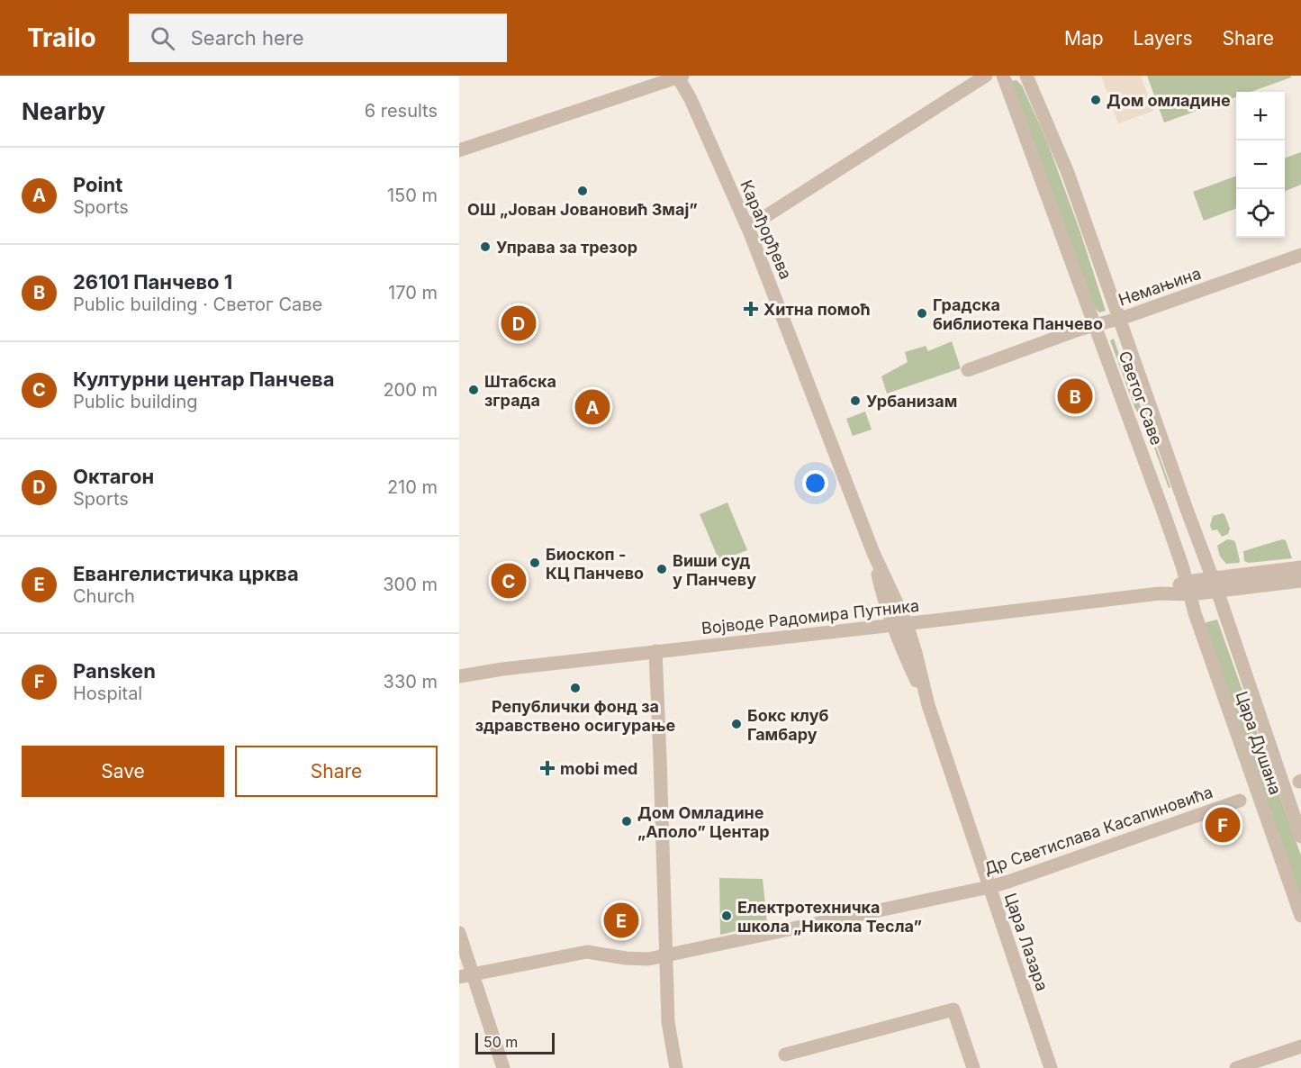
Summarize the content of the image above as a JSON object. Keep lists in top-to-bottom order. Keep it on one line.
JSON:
{"streets":{"street":["Карађорђева","Немањина","Светог Саве","Војводе Радомира Путника","Цара Душана","Др Светислава Касапиновића","Цара Лазара"]},"crossings":[["Карађорђева","Војводе Радомира Путника"],["Карађорђева","Цара Лазара"],["Немањина","Светог Саве"],["Светог Саве","Војводе Радомира Путника"],["Светог Саве","Цара Душана"],["Војводе Радомира Путника","Цара Душана"],["Војводе Радомира Путника","Цара Лазара"],["Др Светислава Касапиновића","Цара Лазара"]],"places":{"other":["Дом омладине","ОШ „Јован Јовановић Змај”","Управа за трезор","Градска библиотека Панчево","Штабска зграда","Урбанизам","Биоскоп - КЦ Панчево","Виши суд у Панчеву","Републички фонд за здравствено осигурање","Бокс клуб Гамбару","Дом Омладине „Аполо” Центар","Електротехничка школа „Никола Тесла”"],"health":["Хитна помоћ","mobi med"]},"scale_bar":"50 m","page":{"header":"Trailo","search":"Search here","nav":["Map","Layers","Share"],"heading":["Nearby","6 results"],"map_buttons":["+","−"],"list":[{"mark":"A","name":"Point","note":"Sports","value":"150 m"},{"mark":"B","name":"26101 Панчево 1","note":"Public building · Светог Саве","value":"170 m"},{"mark":"C","name":"Културни центар Панчева","note":"Public building","value":"200 m"},{"mark":"D","name":"Октагон","note":"Sports","value":"210 m"},{"mark":"E","name":"Евангелистичка црква","note":"Church","value":"300 m"},{"mark":"F","name":"Pansken","note":"Hospital","value":"330 m"}],"pins":["D","B","A","C","F","E"],"buttons":["Save","Share"],"scale":"50 m"}}
